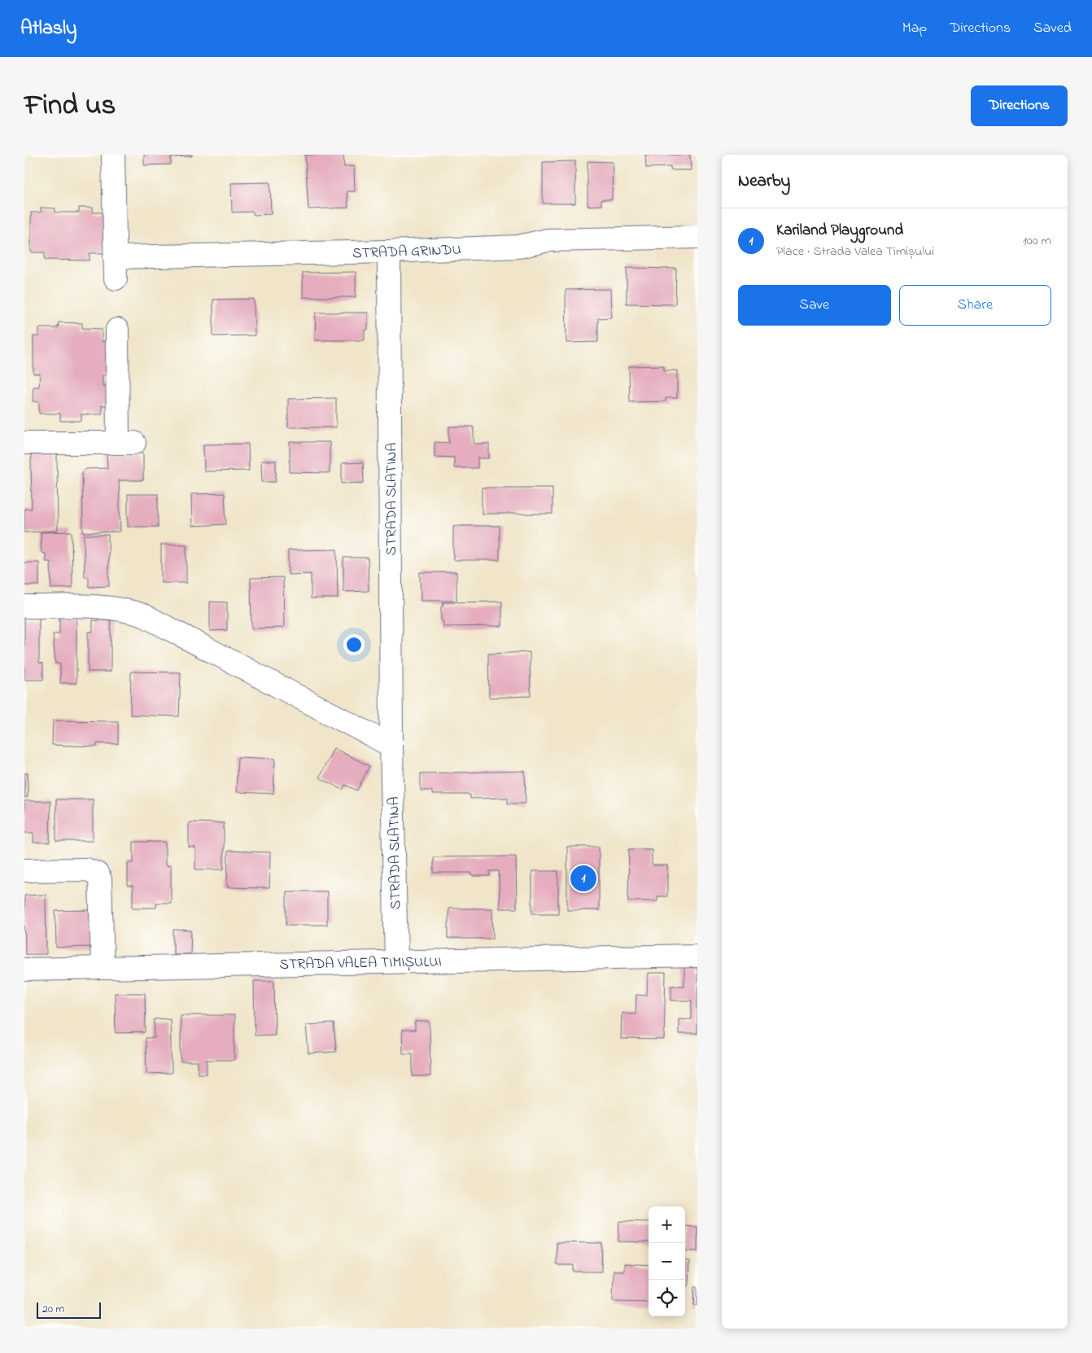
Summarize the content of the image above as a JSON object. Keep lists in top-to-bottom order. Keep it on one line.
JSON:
{"streets":{"street":["STRADA GRINDU","STRADA SLATINA","STRADA VALEA TIMIȘULUI"]},"crossings":[["STRADA GRINDU","STRADA SLATINA"],["STRADA SLATINA","STRADA VALEA TIMIȘULUI"]],"scale_bar":"20 m","page":{"header":"Atlasly","nav":["Map","Directions","Saved"],"title":"Find us","buttons":["Directions",["Save","Share"]],"heading":"Nearby","list":[{"mark":"1","name":"Kariland Playground","note":"Place · Strada Valea Timișului","value":"100 m"}],"pins":"1","map_buttons":["+","−"],"scale":"20 m"}}
